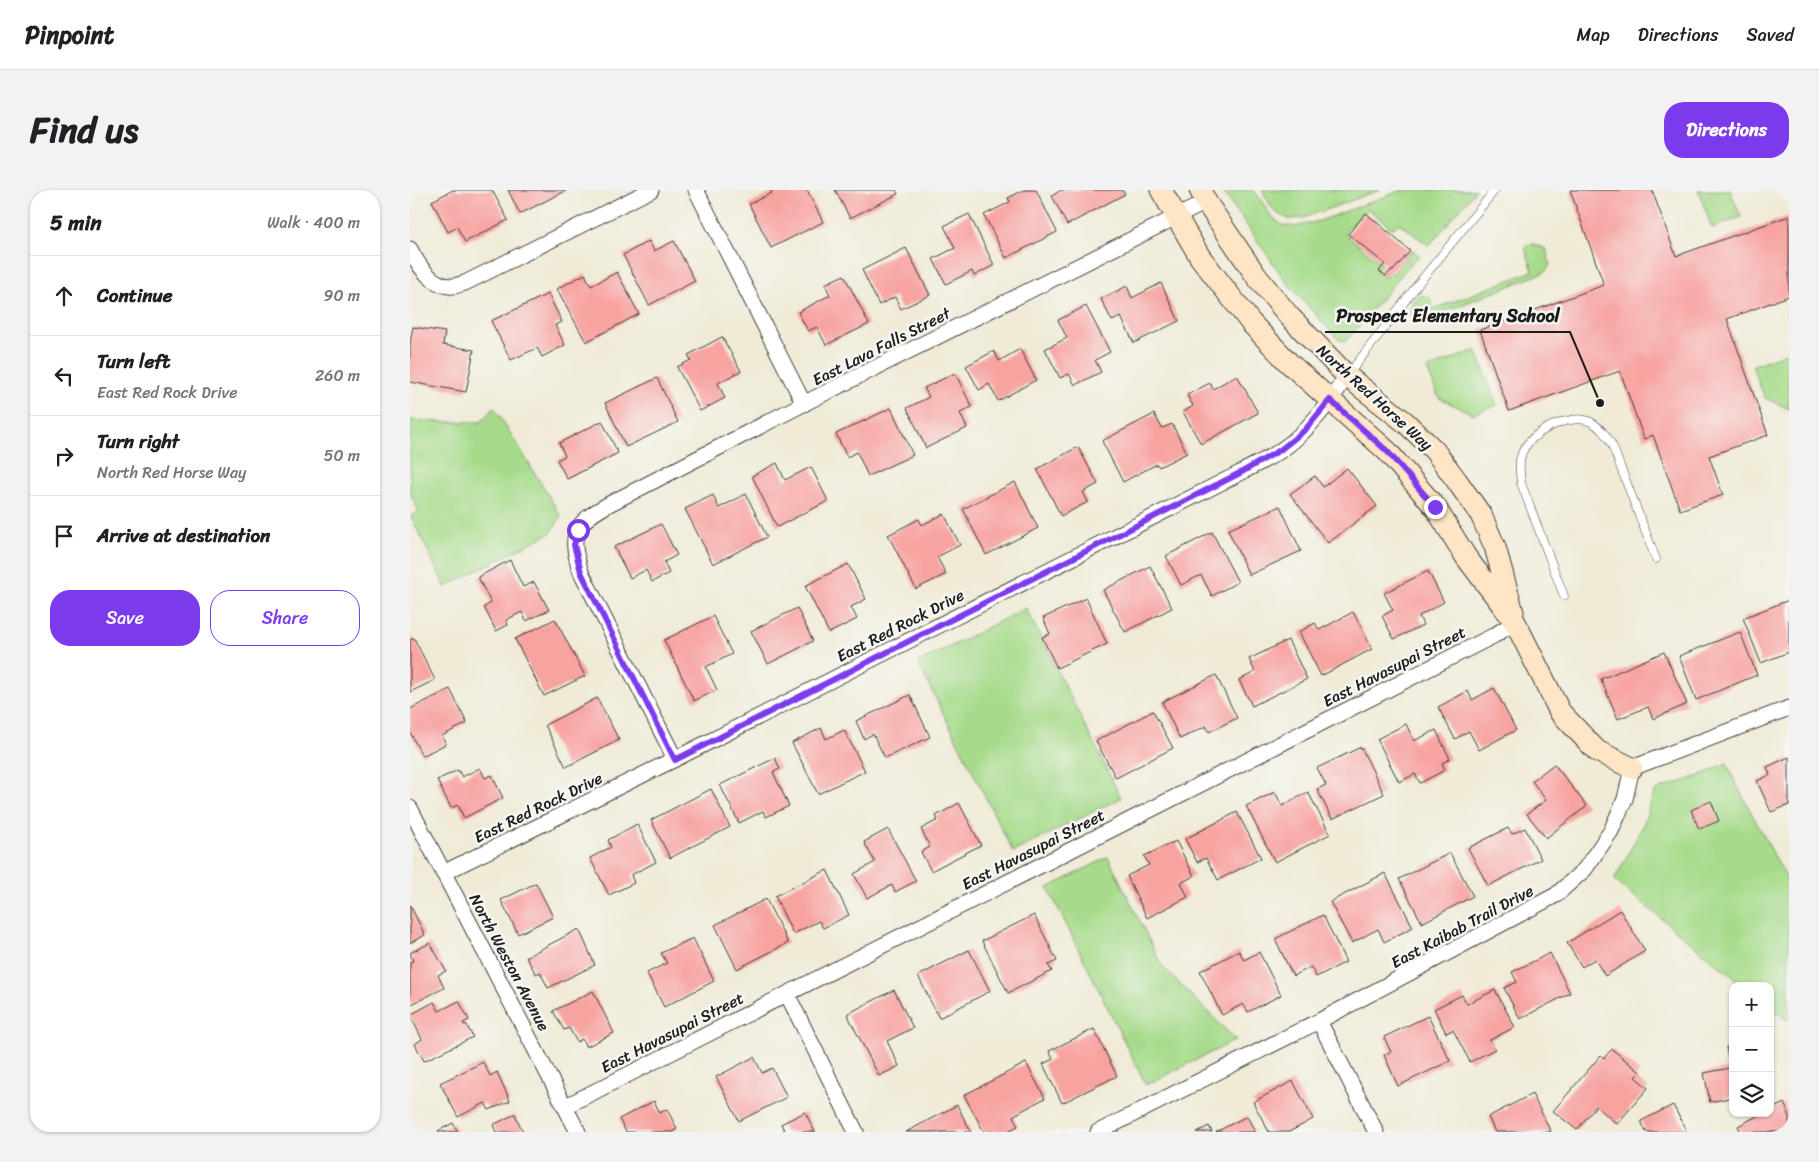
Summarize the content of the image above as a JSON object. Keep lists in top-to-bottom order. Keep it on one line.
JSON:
{"streets":{"street":["East Lava Falls Street","North Red Horse Way","East Red Rock Drive","East Havasupai Street","East Kaibab Trail Drive","North Weston Avenue"]},"crossings":[["East Lava Falls Street","North Red Horse Way"],["East Lava Falls Street","East Red Rock Drive"],["North Red Horse Way","East Red Rock Drive"],["North Red Horse Way","East Havasupai Street"],["North Red Horse Way","East Kaibab Trail Drive"],["East Red Rock Drive","North Weston Avenue"],["East Havasupai Street","North Weston Avenue"]],"places":["Prospect Elementary School"],"page":{"header":"Pinpoint","nav":["Map","Directions","Saved"],"title":"Find us","buttons":["Directions",["Save","Share"]],"heading":["5 min","Walk · 400 m"],"list":[["Continue","90 m"],["Turn left","East Red Rock Drive","260 m"],["Turn right","North Red Horse Way","50 m"],"Arrive at destination"],"map_buttons":["+","−"]}}
